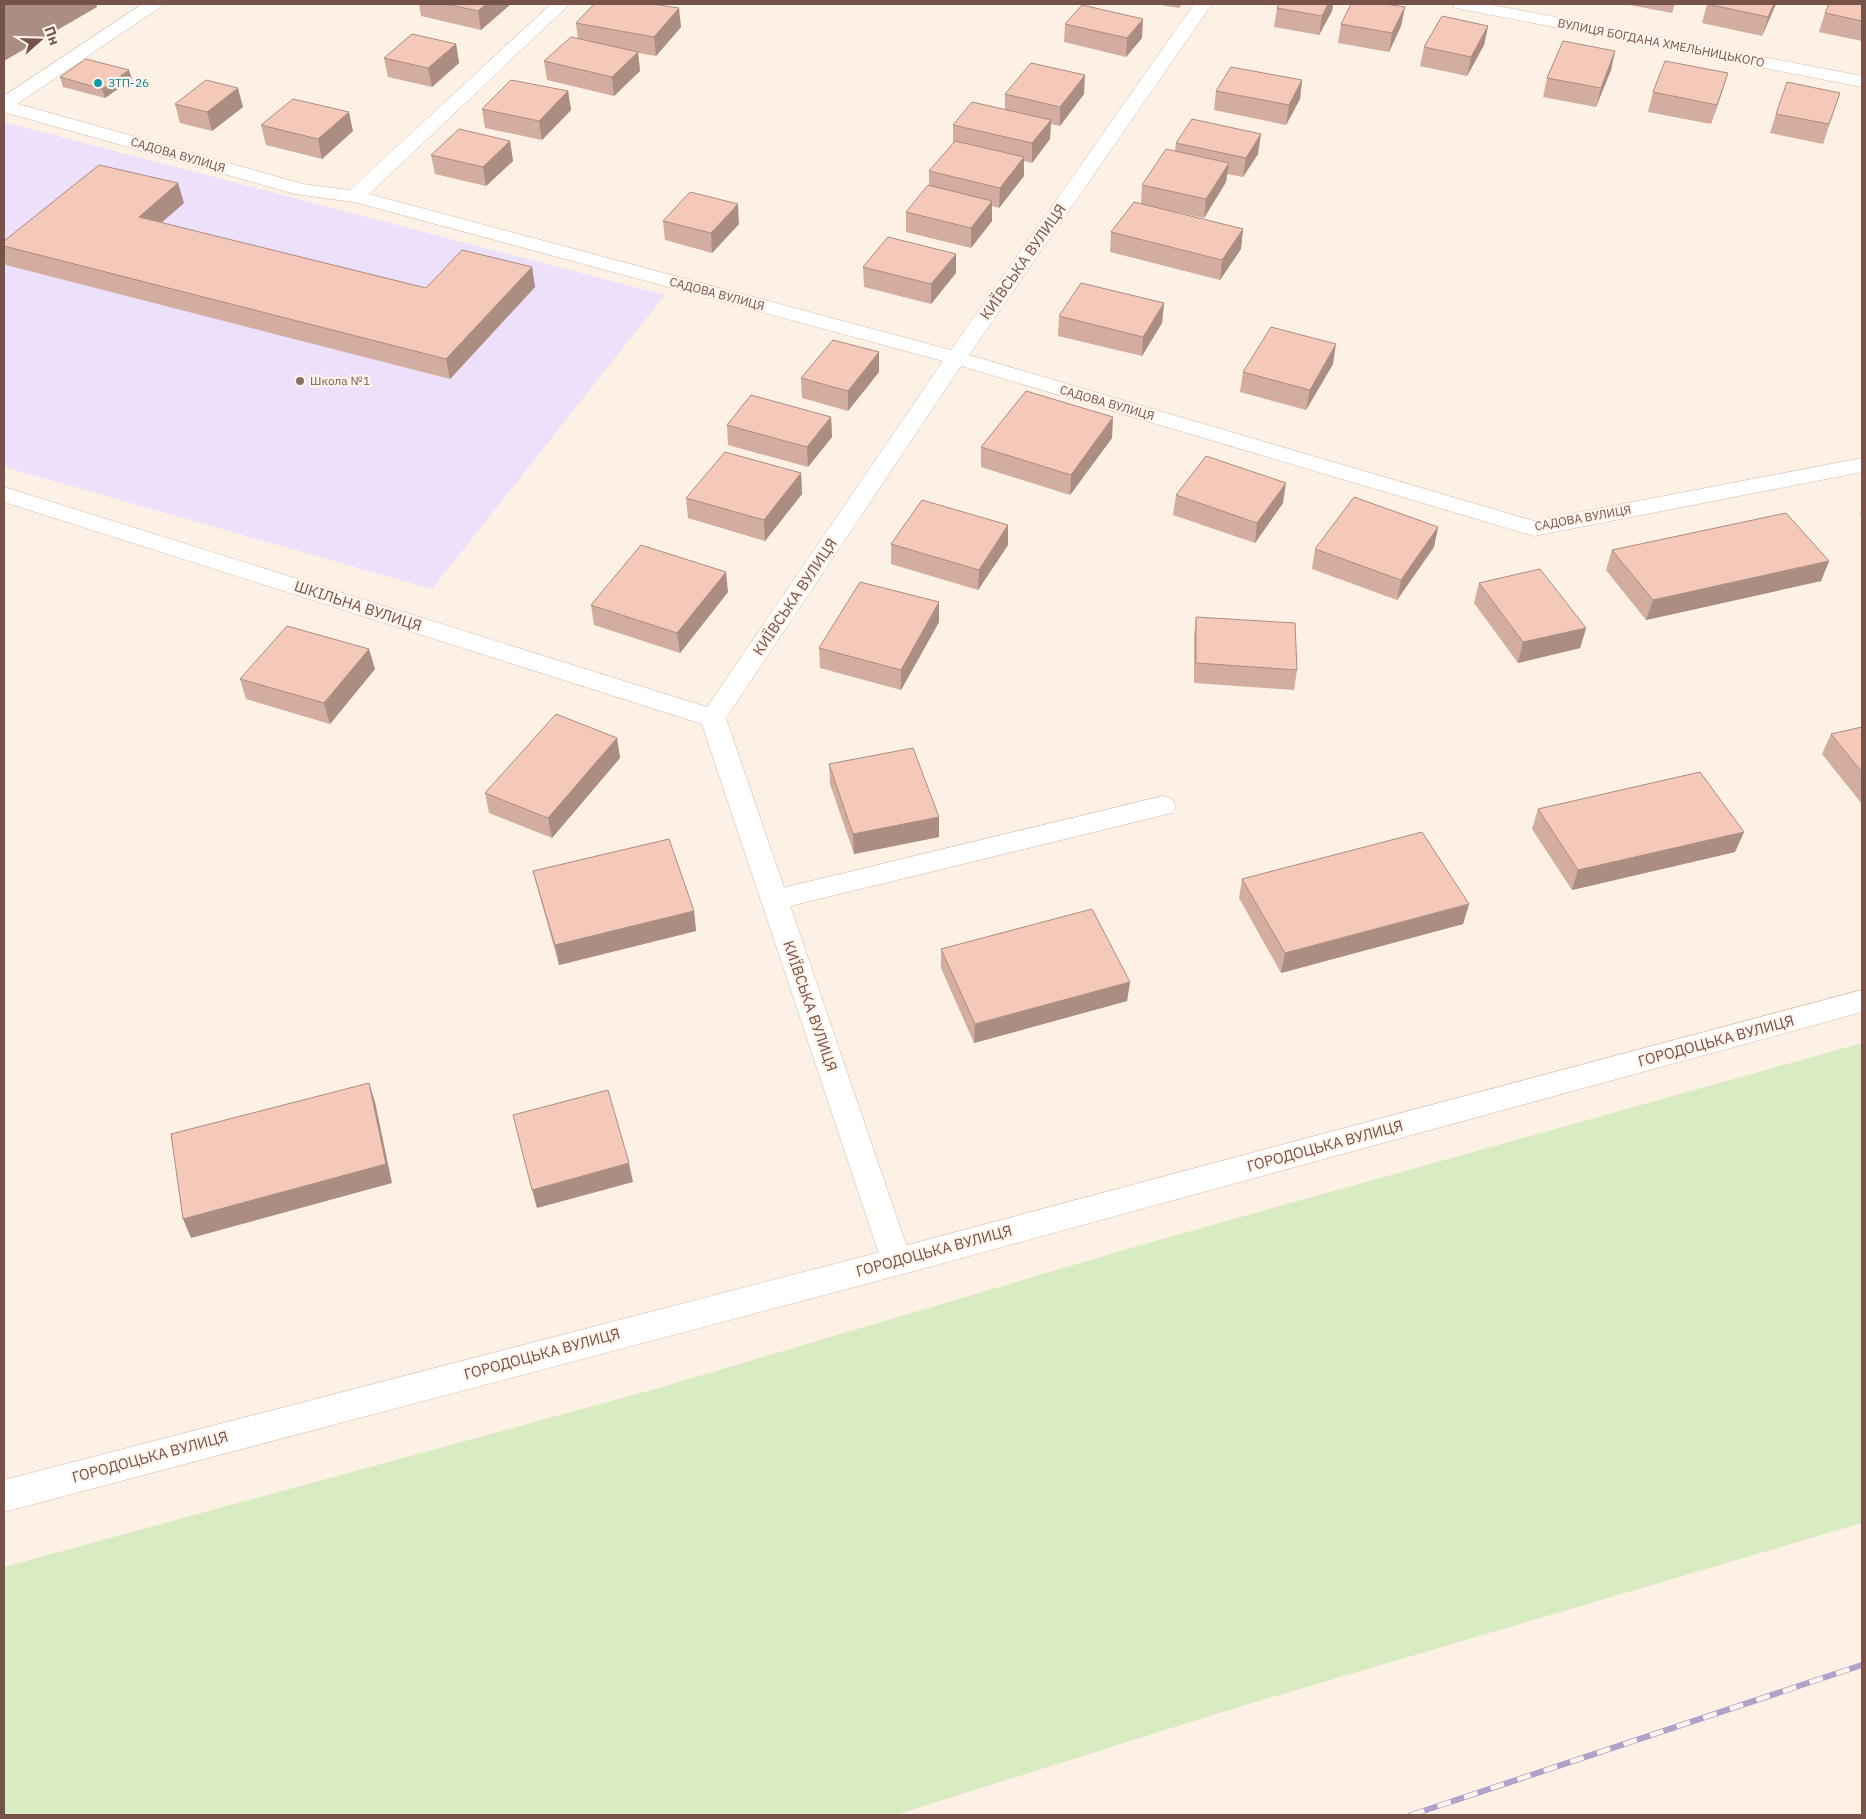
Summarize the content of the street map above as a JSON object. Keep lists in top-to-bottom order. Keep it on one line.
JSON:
{"streets":{"street":["ВУЛИЦЯ БОГДАНА ХМЕЛЬНИЦЬКОГО","САДОВА ВУЛИЦЯ","КИЇВСЬКА ВУЛИЦЯ","ШКІЛЬНА ВУЛИЦЯ","ГОРОДОЦЬКА ВУЛИЦЯ"]},"crossings":[["САДОВА ВУЛИЦЯ","КИЇВСЬКА ВУЛИЦЯ"],["КИЇВСЬКА ВУЛИЦЯ","ШКІЛЬНА ВУЛИЦЯ"],["КИЇВСЬКА ВУЛИЦЯ","ГОРОДОЦЬКА ВУЛИЦЯ"]],"places":["ЗТП-26","Школа №1"],"north":"right"}
